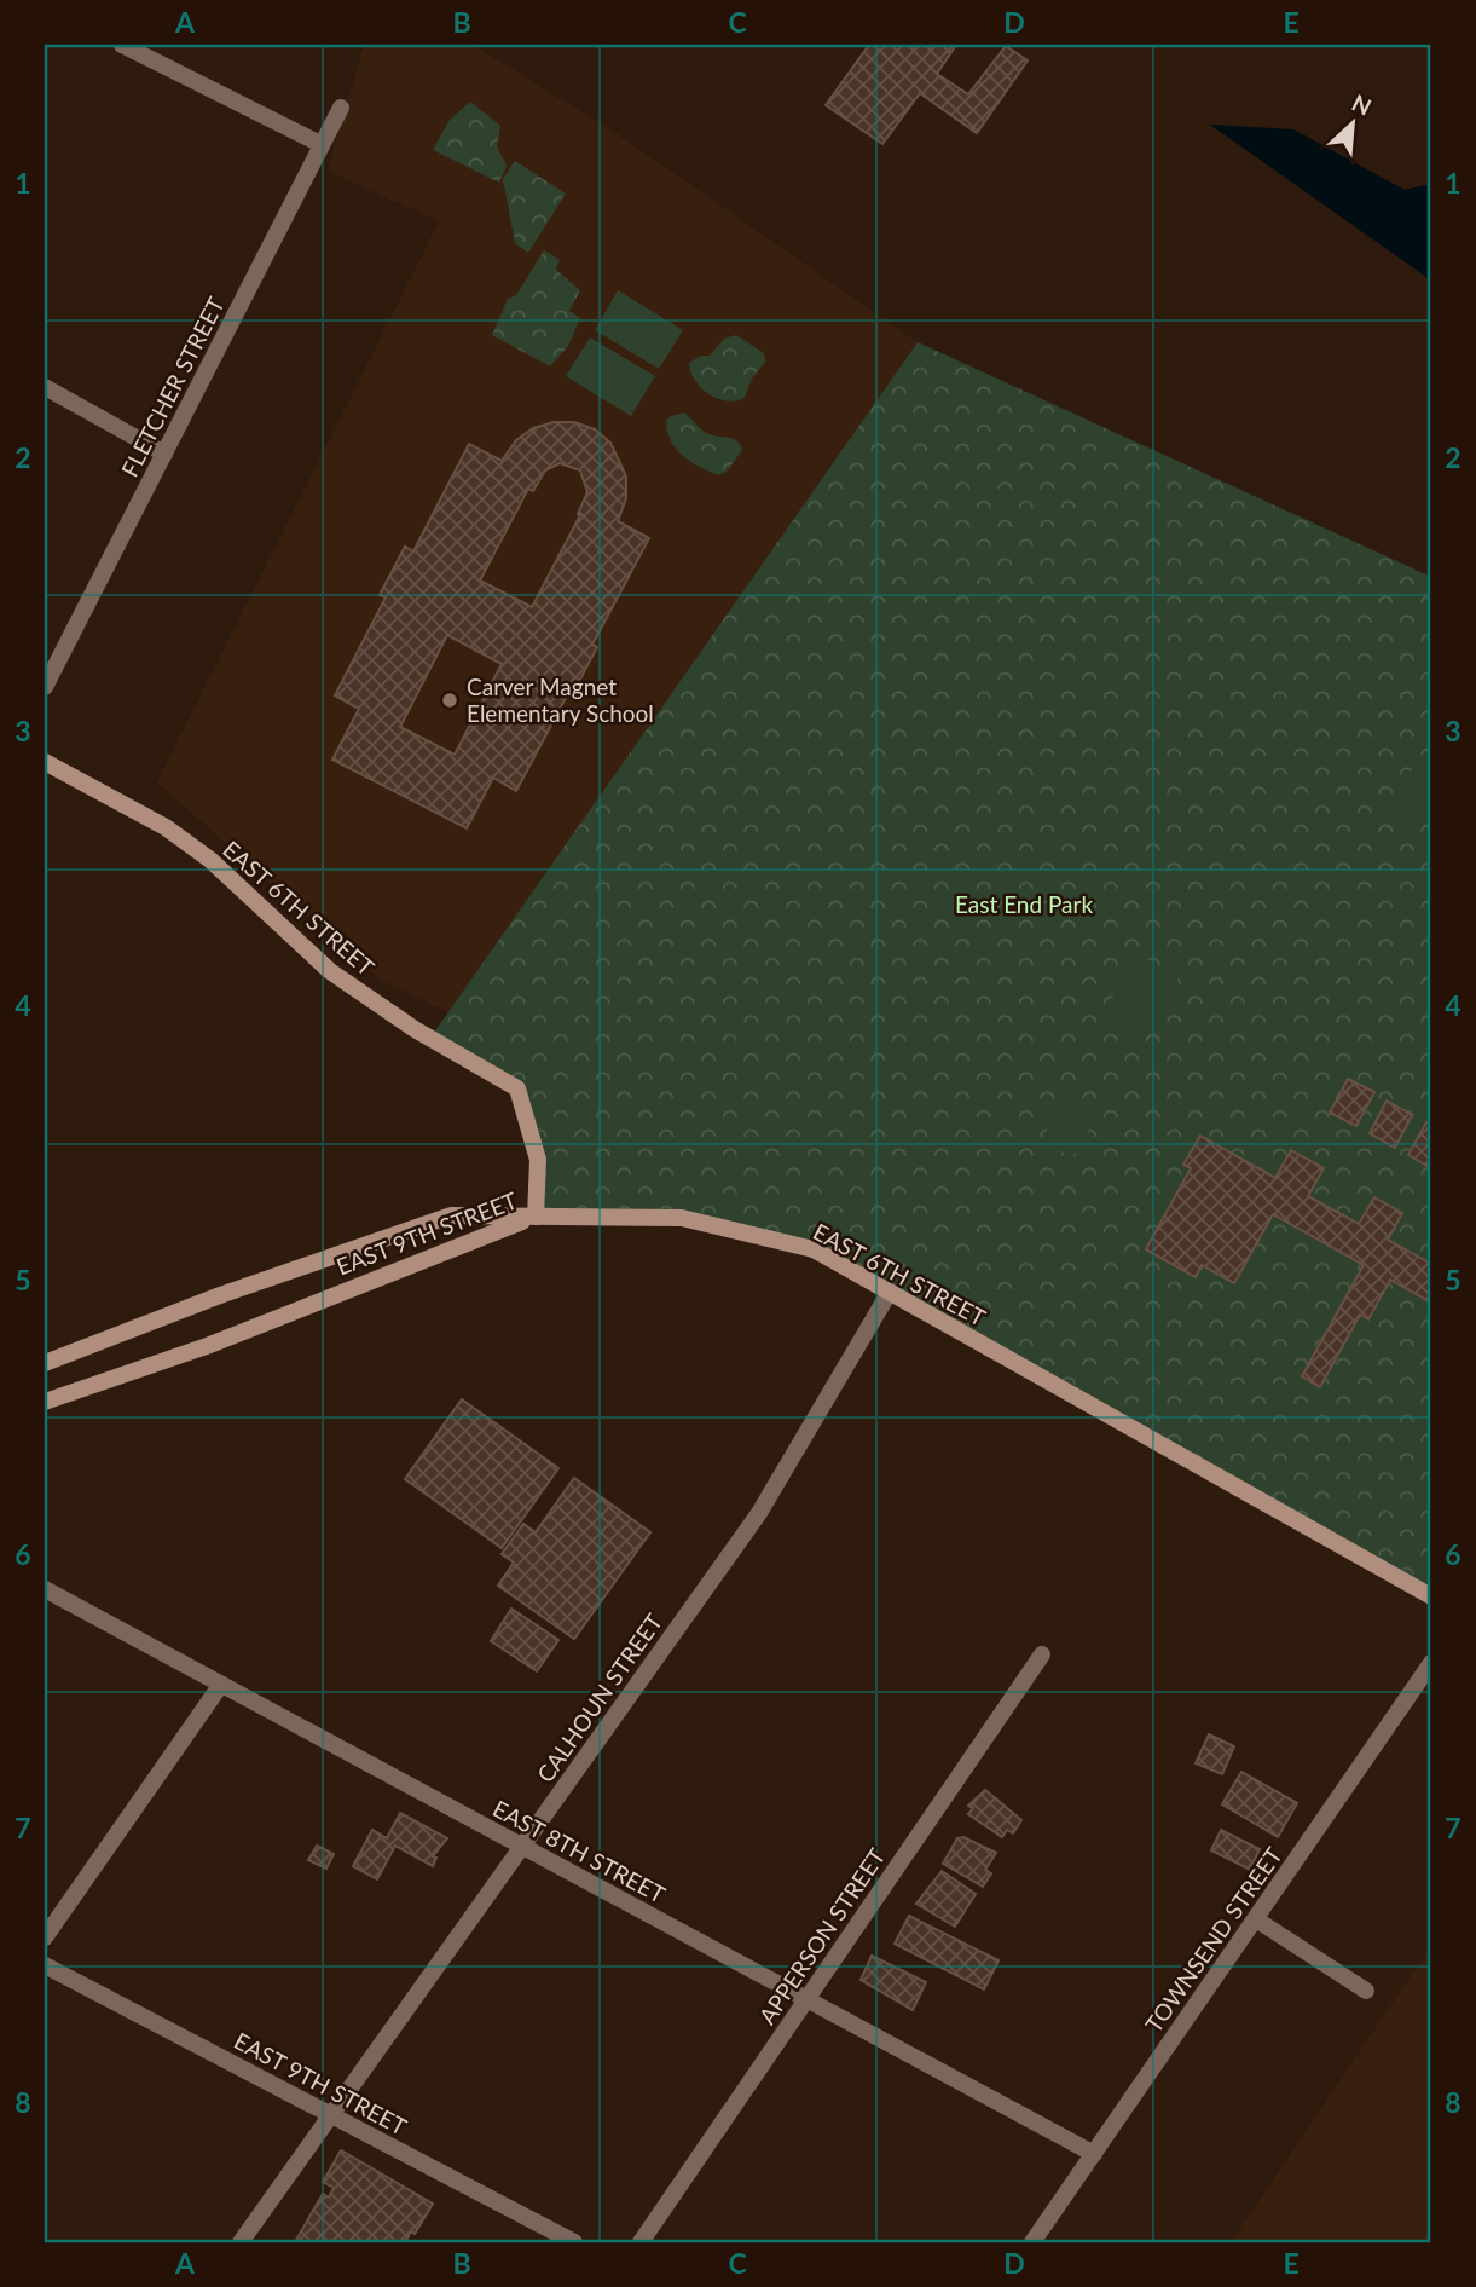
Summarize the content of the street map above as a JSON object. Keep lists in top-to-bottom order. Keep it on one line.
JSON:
{"streets":{"main road":["EAST 6TH STREET","EAST 9TH STREET"],"street":["FLETCHER STREET","CALHOUN STREET","EAST 8TH STREET","APPERSON STREET","TOWNSEND STREET"]},"crossings":[["EAST 6TH STREET","EAST 9TH STREET"],["EAST 6TH STREET","CALHOUN STREET"],["EAST 9TH STREET","CALHOUN STREET"],["CALHOUN STREET","EAST 8TH STREET"],["EAST 8TH STREET","APPERSON STREET"],["EAST 8TH STREET","TOWNSEND STREET"]],"parks":["East End Park"],"places":["Carver Magnet Elementary School"],"north":"top right","grid":{"columns":["A","B","C","D","E"],"rows":["1","2","3","4","5","6","7","8"]}}
